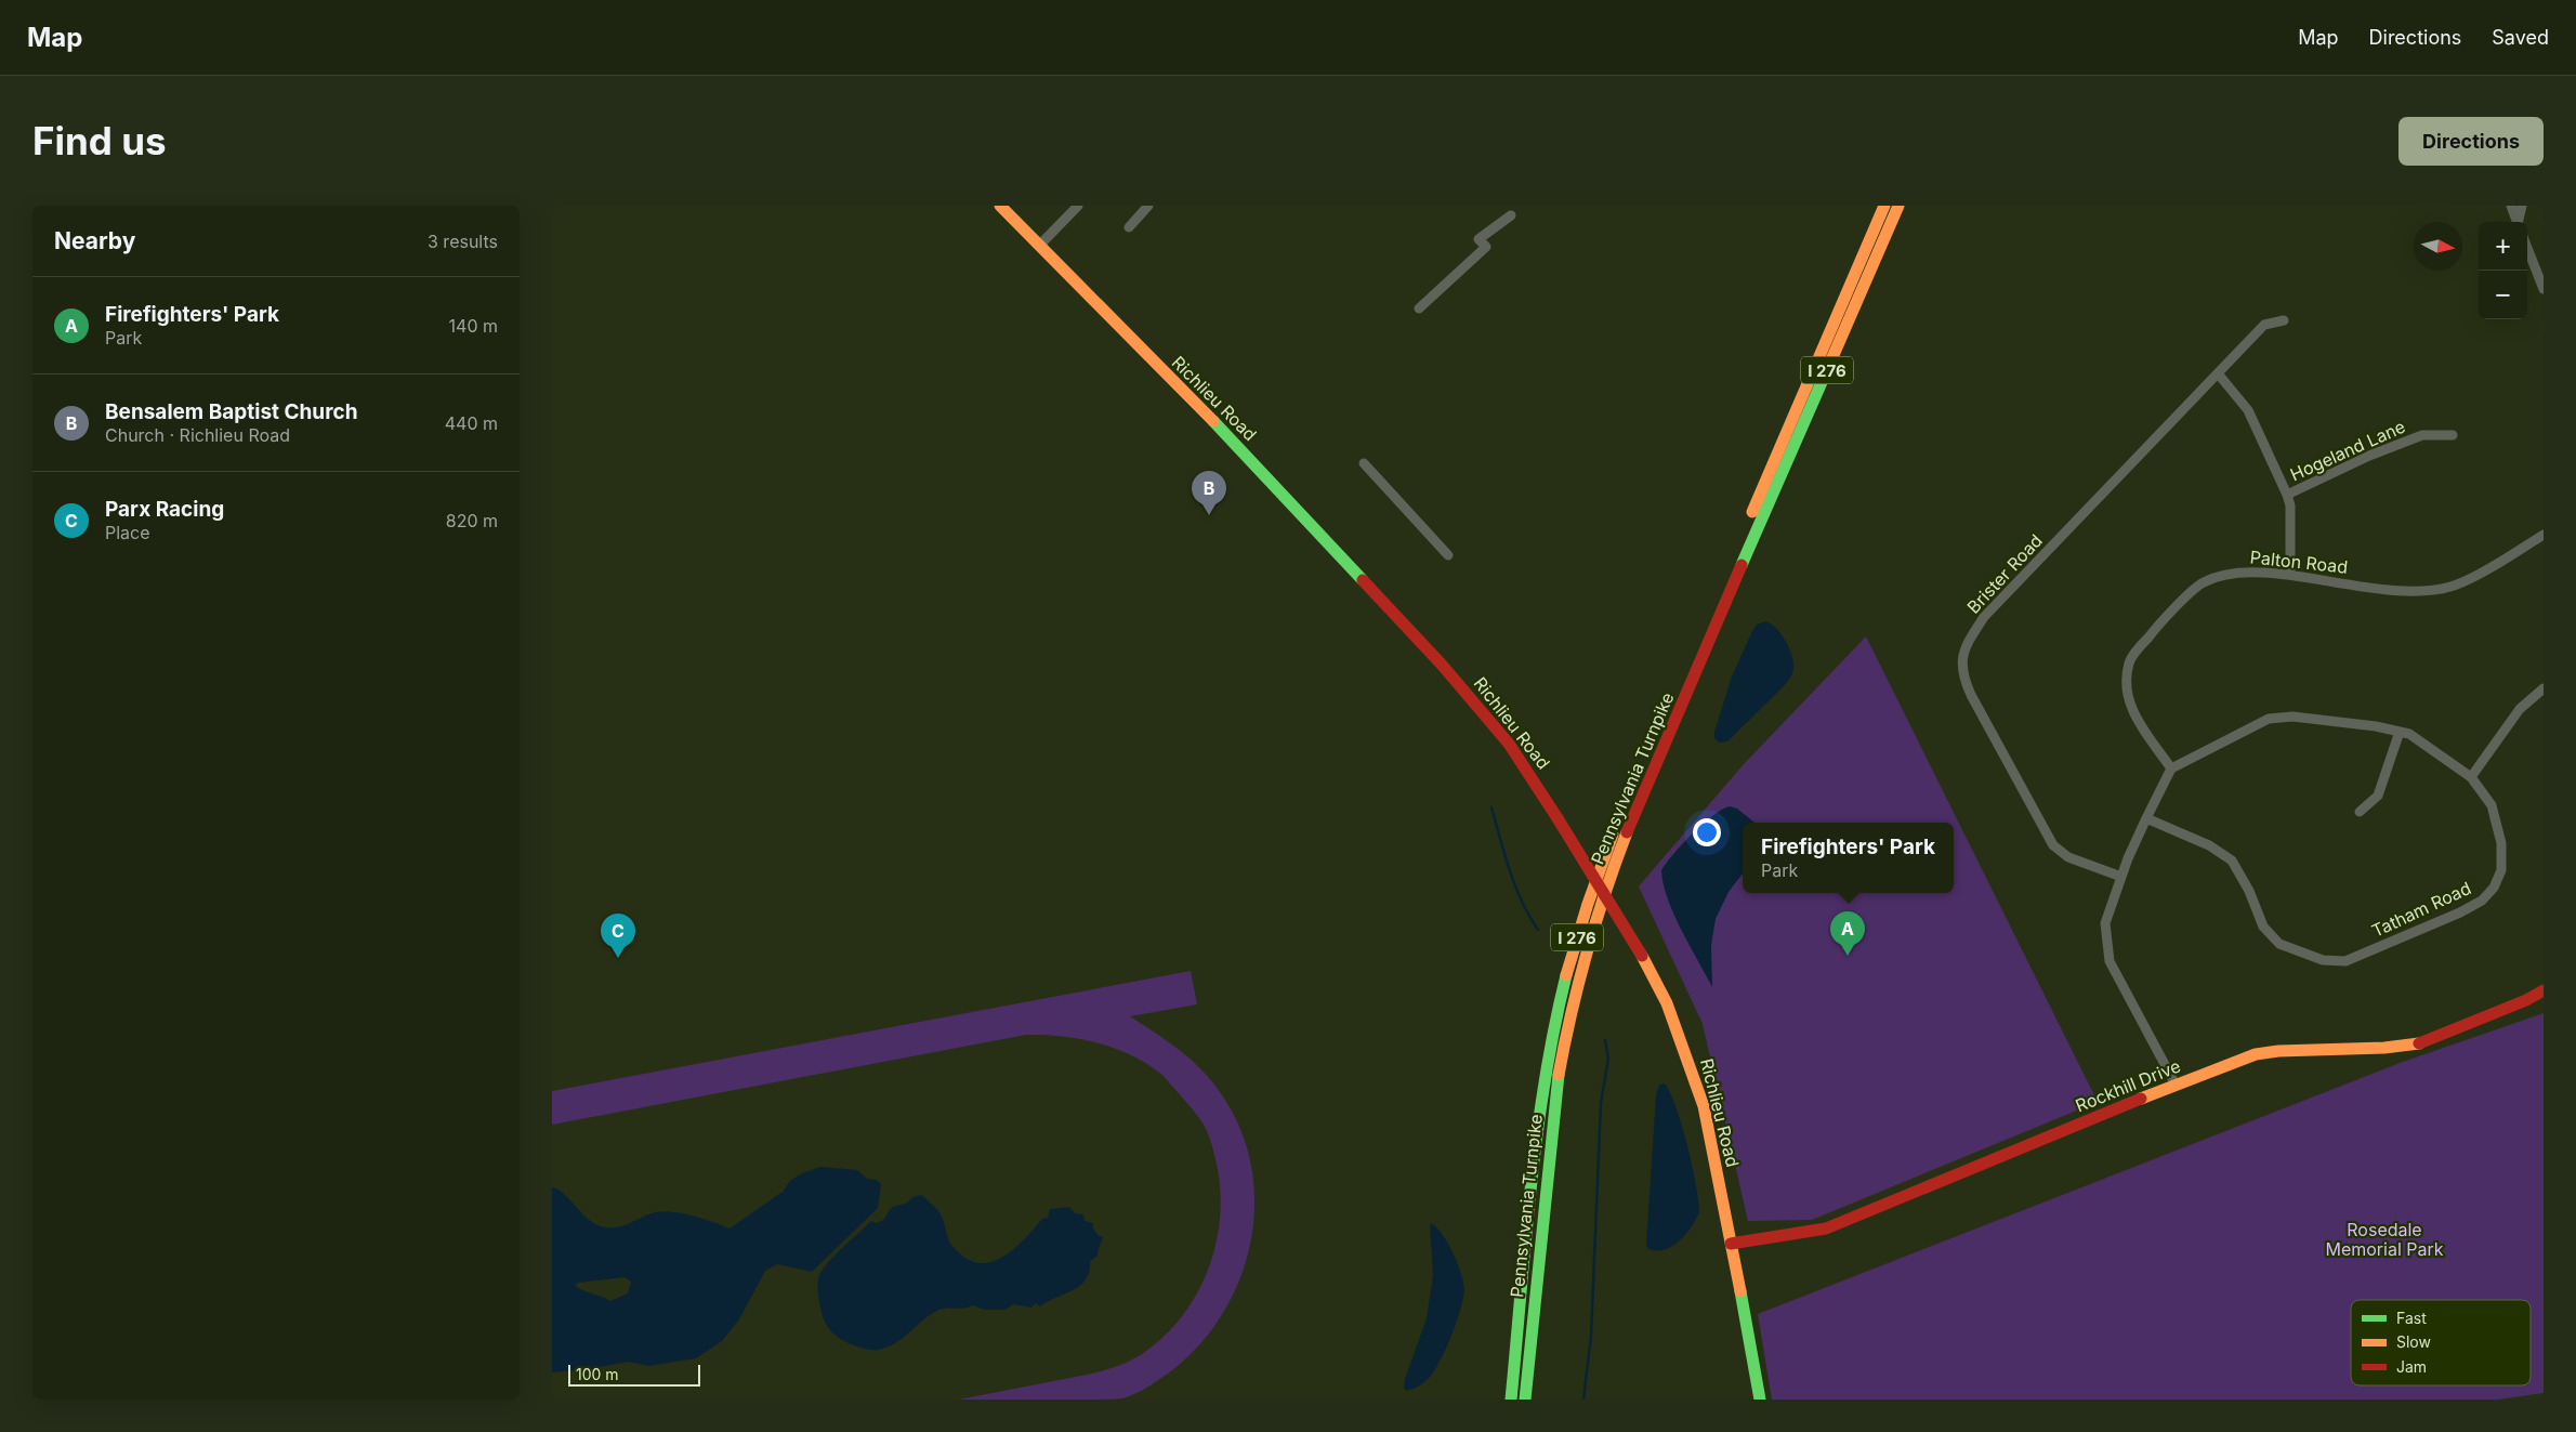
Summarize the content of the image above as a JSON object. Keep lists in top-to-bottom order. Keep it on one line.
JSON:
{"streets":{"main road":["I 276","Richlieu Road","Pennsylvania Turnpike","Rockhill Drive"],"street":["Hogeland Lane","Palton Road","Brister Road","Tatham Road"]},"crossings":[["Richlieu Road","Rockhill Drive"],["Palton Road","Tatham Road"]],"parks":["Rosedale Memorial Park"],"legend":["Fast","Slow","Jam"],"scale_bar":"100 m","north":"right","page":{"header":"Map","nav":["Map","Directions","Saved"],"buttons":"Directions","title":"Find us","heading":["Nearby","3 results"],"map_buttons":["+","−"],"list":[{"mark":"A","name":"Firefighters' Park","note":"Park","value":"140 m"},{"mark":"B","name":"Bensalem Baptist Church","note":"Church · Richlieu Road","value":"440 m"},{"mark":"C","name":"Parx Racing","note":"Place","value":"820 m"}],"pins":["B","A","C"],"popup":["Firefighters' Park","Park"],"scale":"100 m"}}
